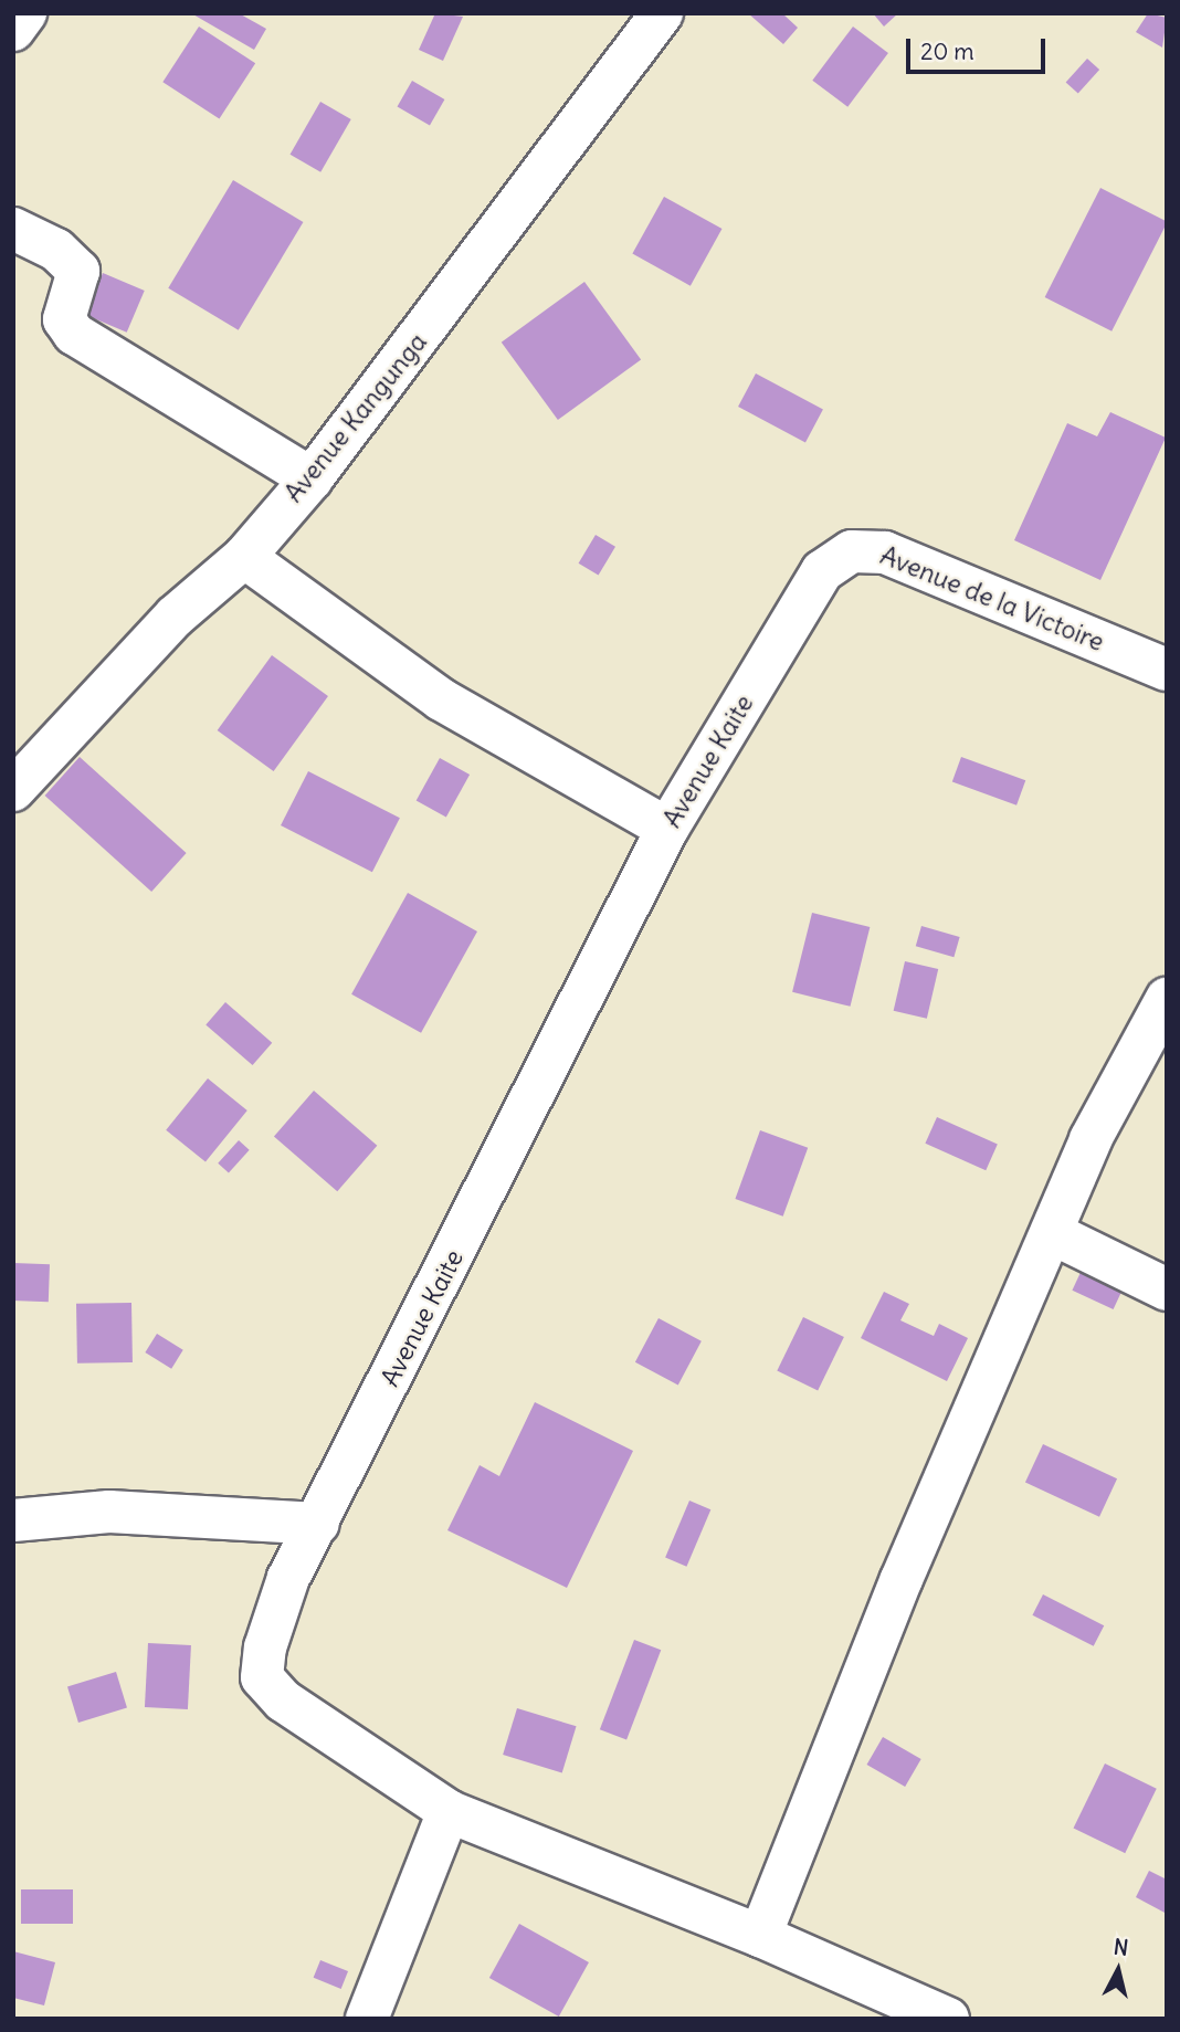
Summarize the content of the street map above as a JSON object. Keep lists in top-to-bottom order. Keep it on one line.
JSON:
{"streets":{"street":["Avenue Kangunga","Avenue de la Victoire","Avenue Kaite"]},"crossings":[["Avenue de la Victoire","Avenue Kaite"]],"scale_bar":"20 m","north":"top"}
